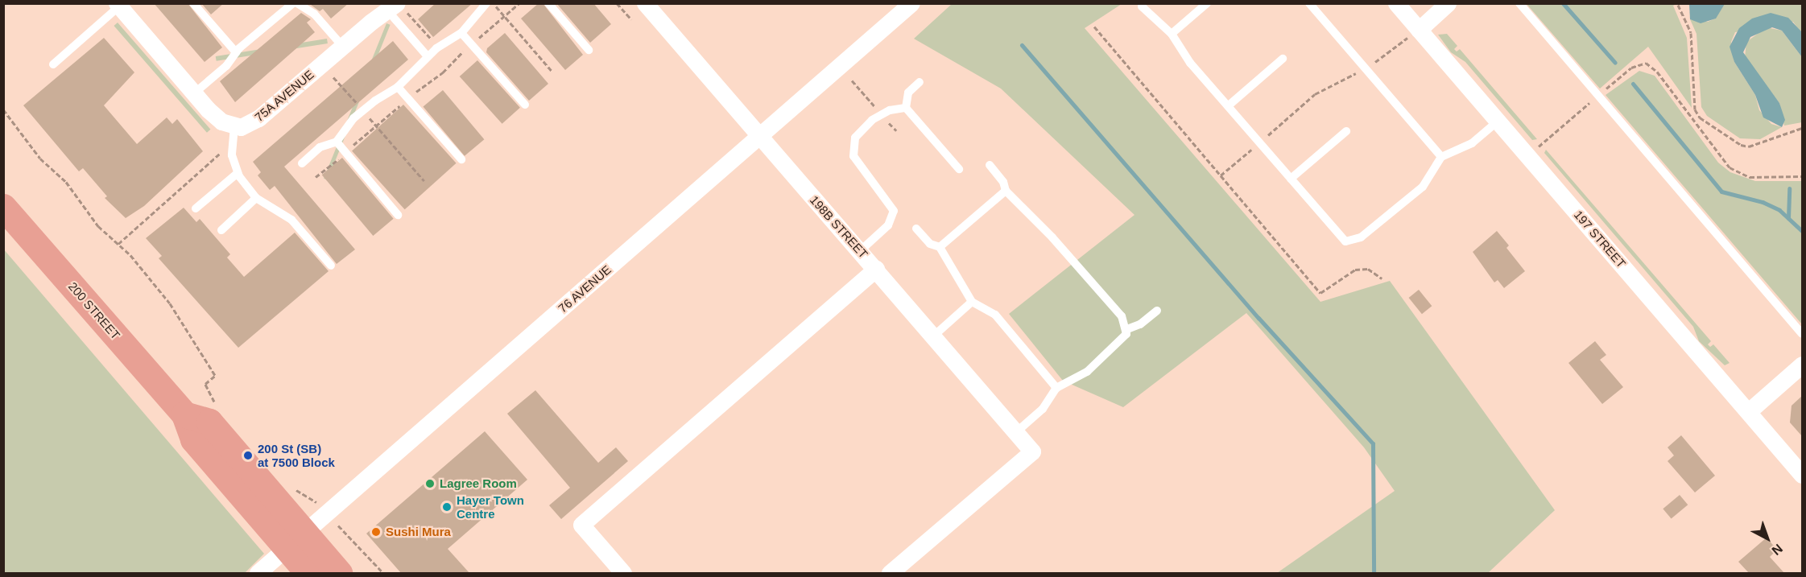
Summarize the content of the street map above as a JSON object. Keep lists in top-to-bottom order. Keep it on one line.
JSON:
{"streets":{"main road":["200 STREET"],"street":["75A AVENUE","198B STREET","197 STREET","76 AVENUE"]},"crossings":[["198B STREET","76 AVENUE"],["76 AVENUE","200 STREET"]],"places":["200 St (SB) at 7500 Block","Lagree Room","Hayer Town Centre","Sushi Mura"],"north":"bottom right"}
